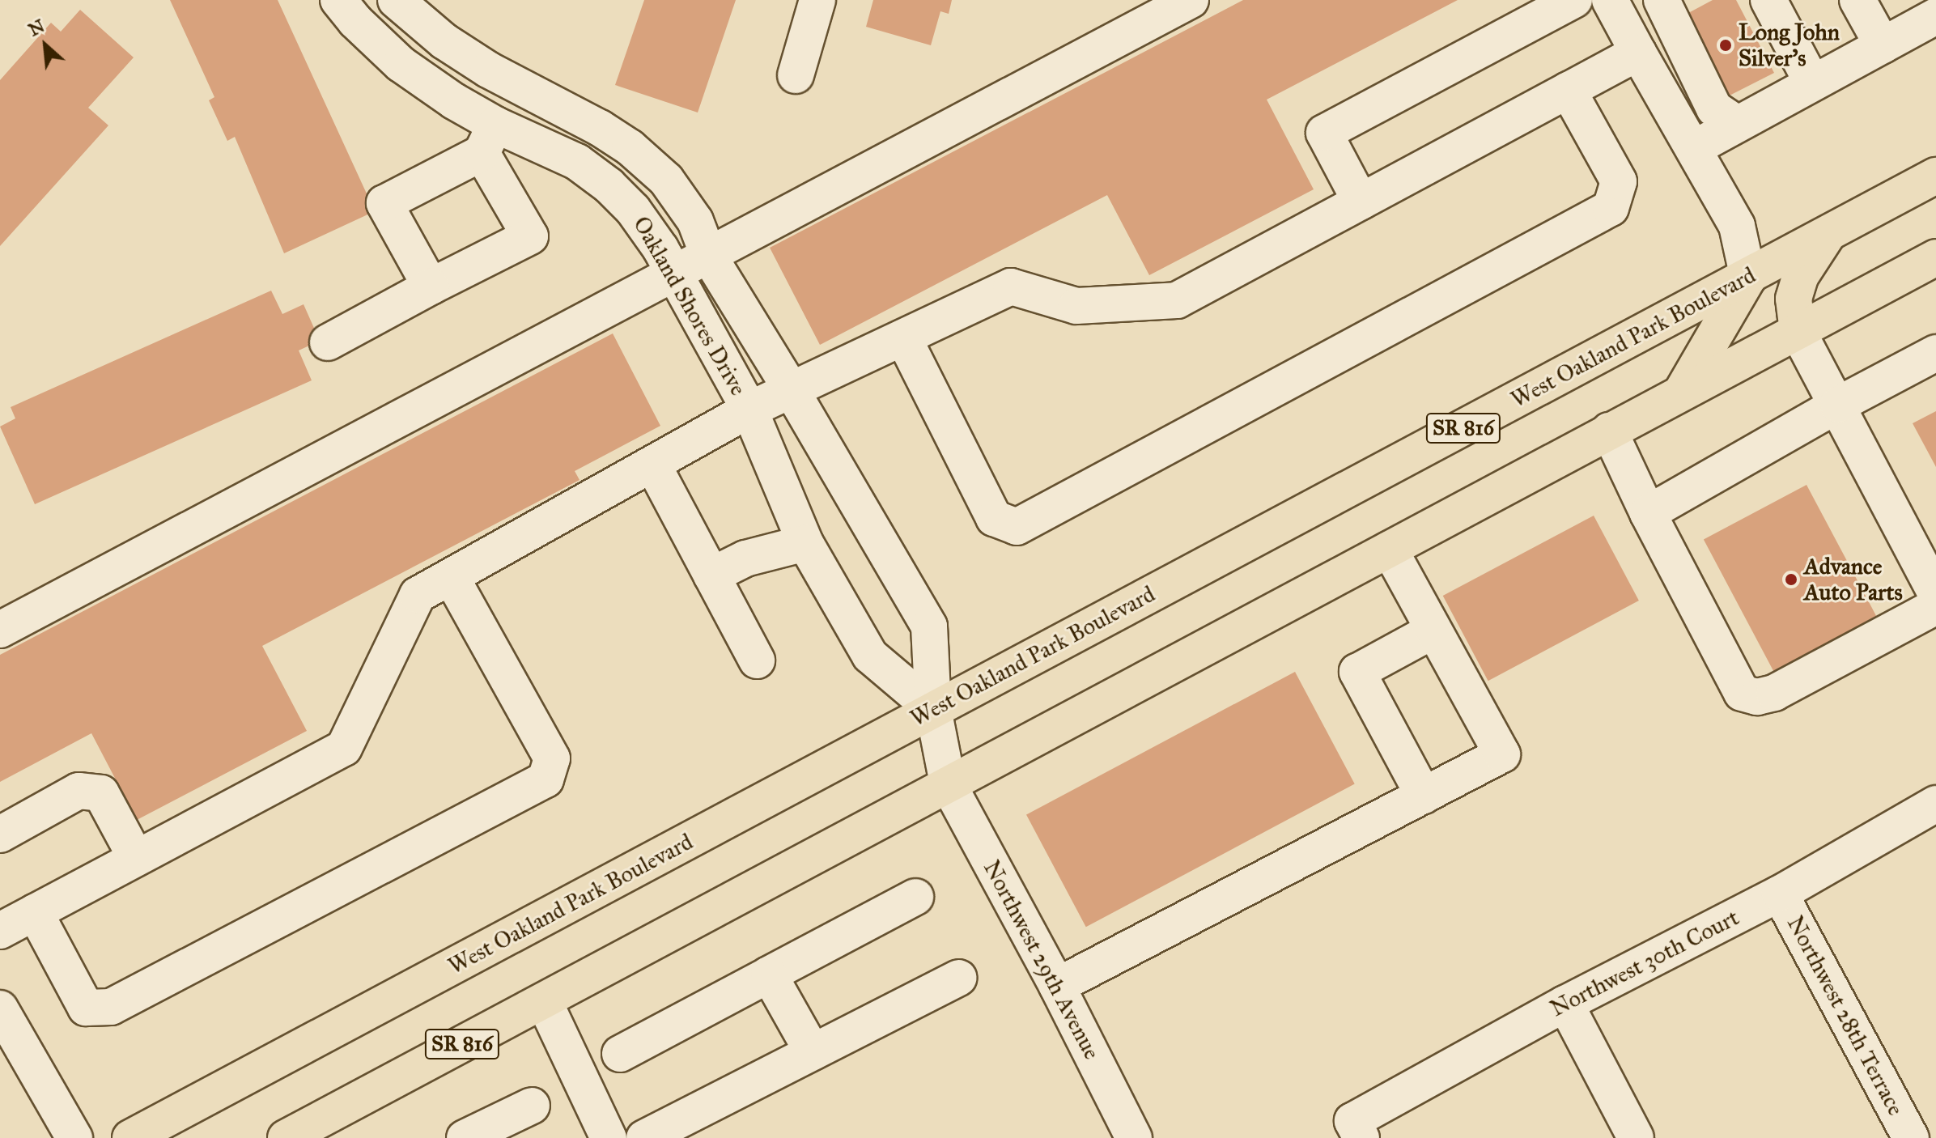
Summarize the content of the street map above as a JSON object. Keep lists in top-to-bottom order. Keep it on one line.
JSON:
{"streets":{"main road":["West Oakland Park Boulevard","SR 816"],"street":["Oakland Shores Drive","Northwest 29th Avenue","Northwest 30th Court","Northwest 28th Terrace"]},"crossings":[["Oakland Shores Drive","West Oakland Park Boulevard"],["Oakland Shores Drive","SR 816"],["Oakland Shores Drive","Northwest 29th Avenue"],["SR 816","Northwest 29th Avenue"],["Northwest 30th Court","Northwest 28th Terrace"]],"places":["Long John Silver's","Advance Auto Parts"],"north":"top left"}
